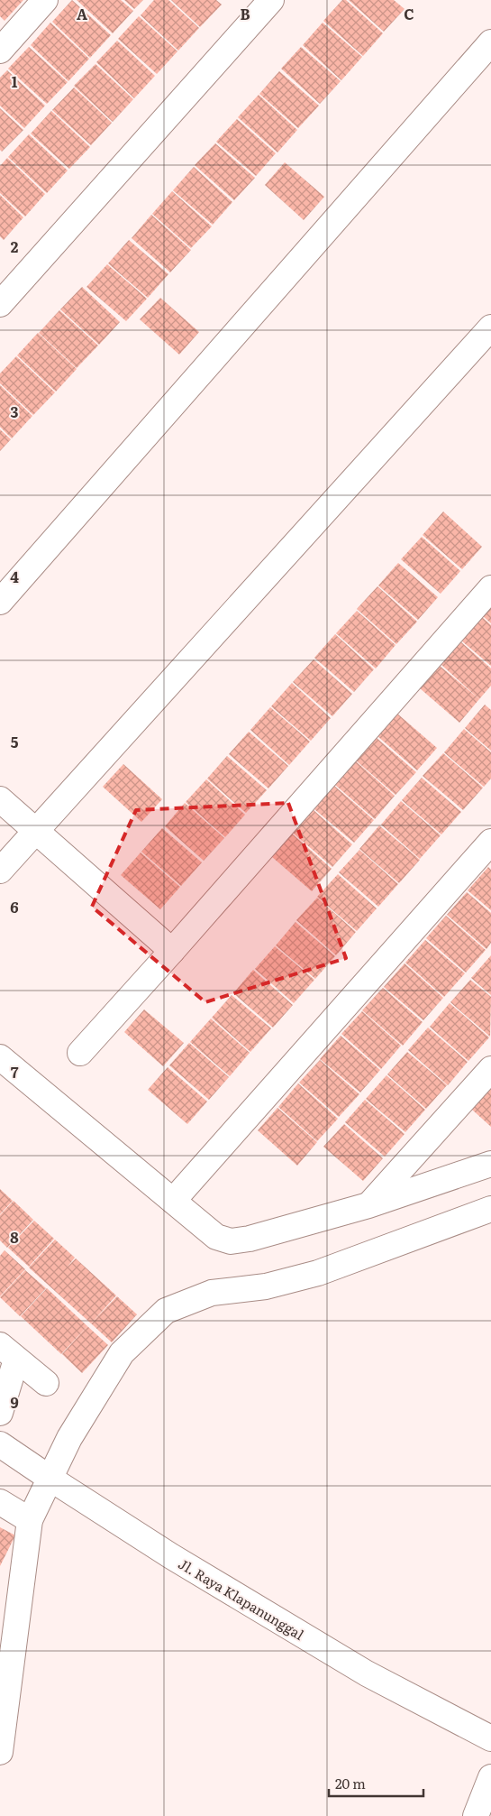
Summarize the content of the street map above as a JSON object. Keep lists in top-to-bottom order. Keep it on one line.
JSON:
{"streets":{"street":["Jl. Raya Klapanunggal"]},"scale_bar":"20 m","grid":{"columns":["A","B","C"],"rows":["1","2","3","4","5","6","7","8","9"]}}
